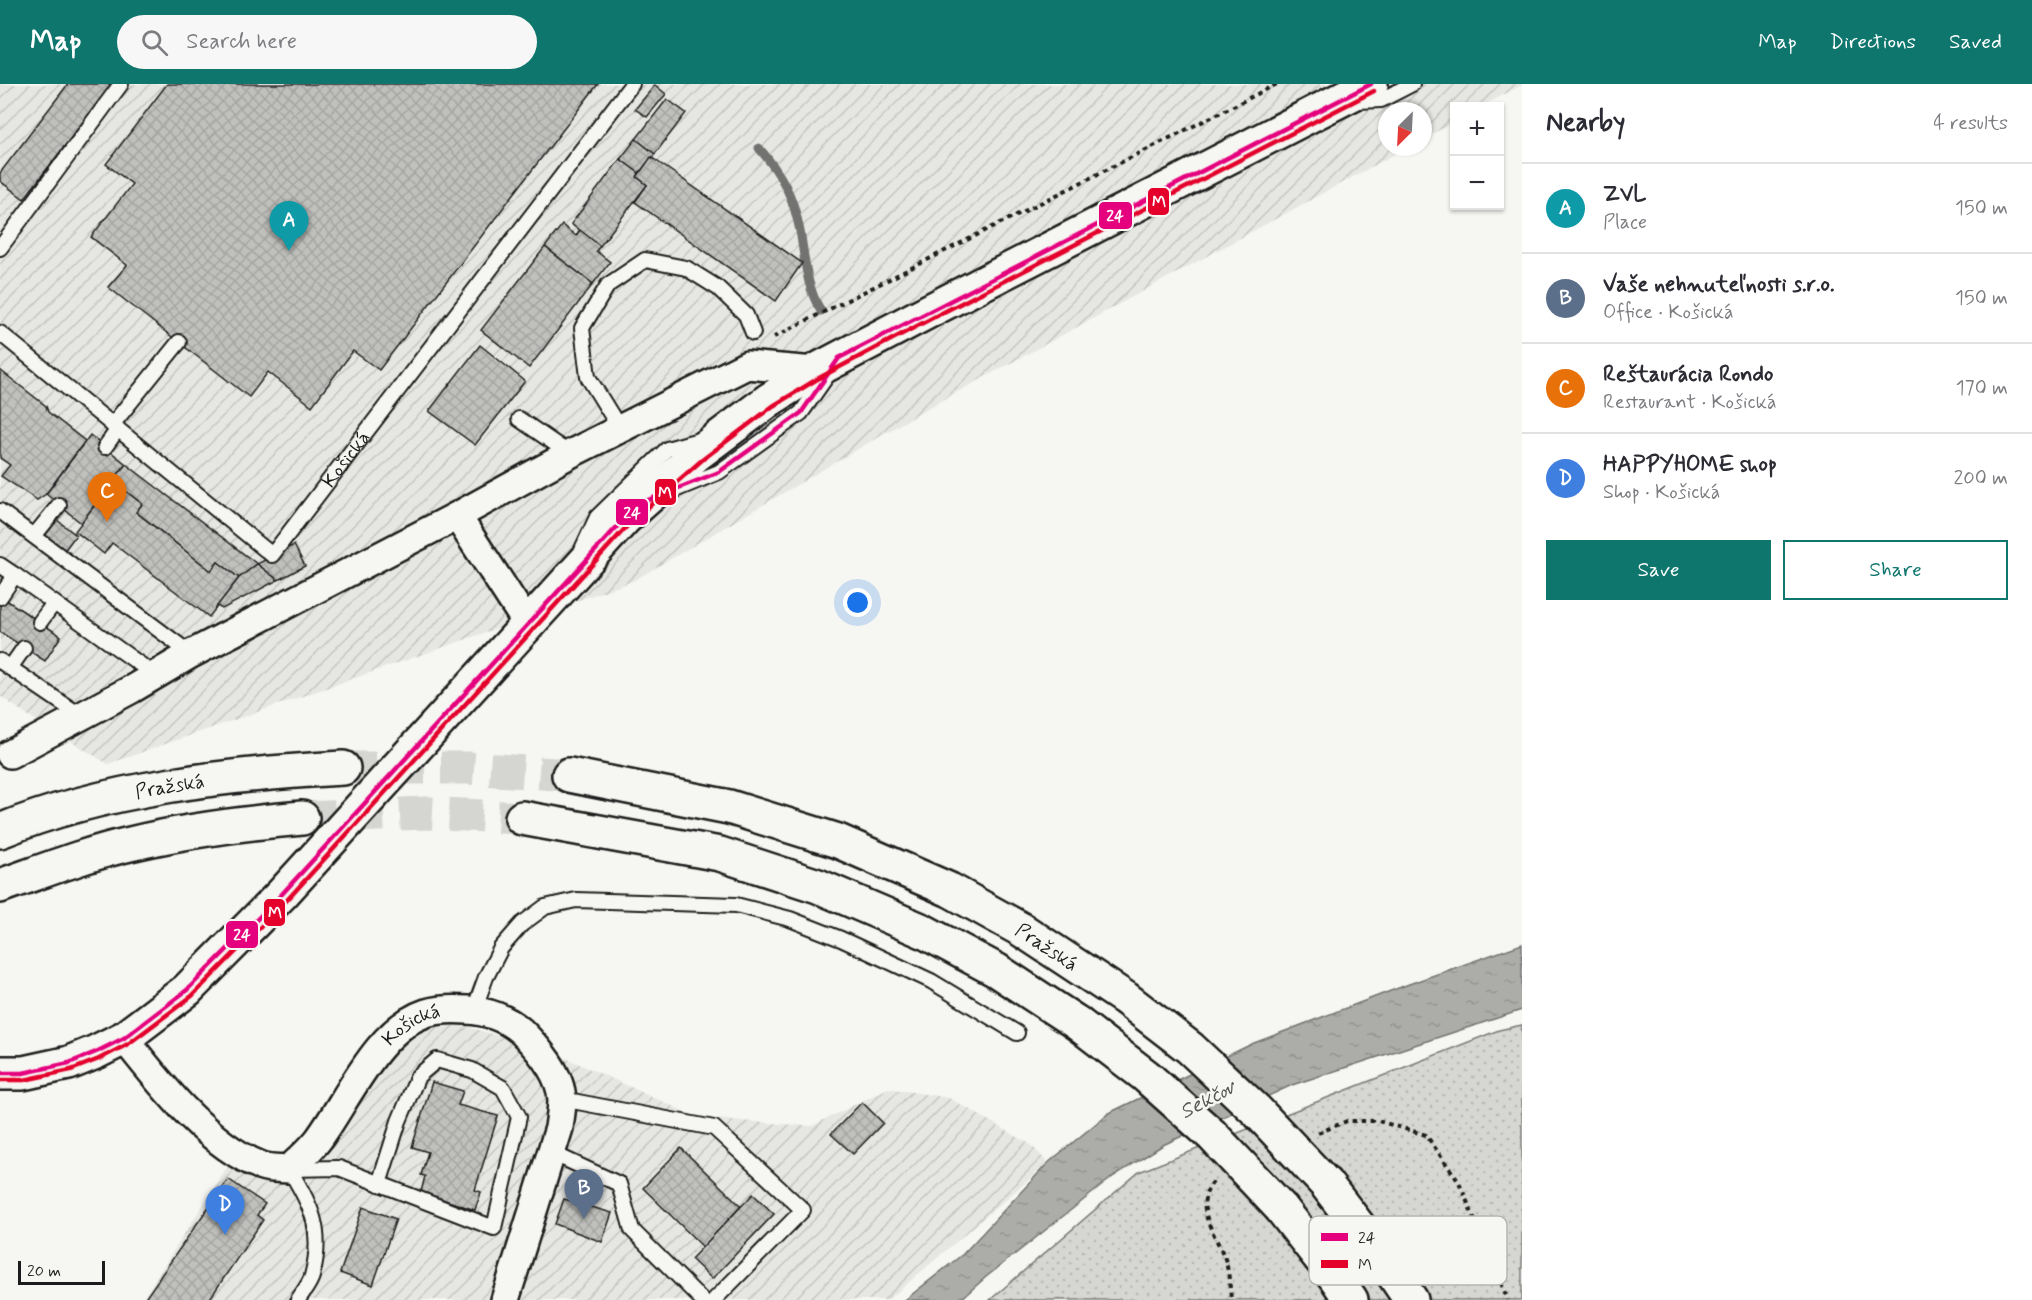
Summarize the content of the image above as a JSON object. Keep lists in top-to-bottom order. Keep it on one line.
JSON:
{"streets":{"main road":["Pražská"],"street":["Košická"]},"water":["Sekčov"],"lines":["transit line 24","transit line M"],"legend":["24","M"],"scale_bar":"20 m","north":"bottom left","page":{"header":"Map","search":"Search here","nav":["Map","Directions","Saved"],"heading":["Nearby","4 results"],"map_buttons":["+","−"],"list":[{"mark":"A","name":"ZVL","note":"Place","value":"150 m"},{"mark":"B","name":"Vaše nehnuteľnosti s.r.o.","note":"Office · Košická","value":"150 m"},{"mark":"C","name":"Reštaurácia Rondo","note":"Restaurant · Košická","value":"170 m"},{"mark":"D","name":"HAPPYHOME shop","note":"Shop · Košická","value":"200 m"}],"pins":["A","C","B","D"],"buttons":["Save","Share"],"scale":"20 m"}}
